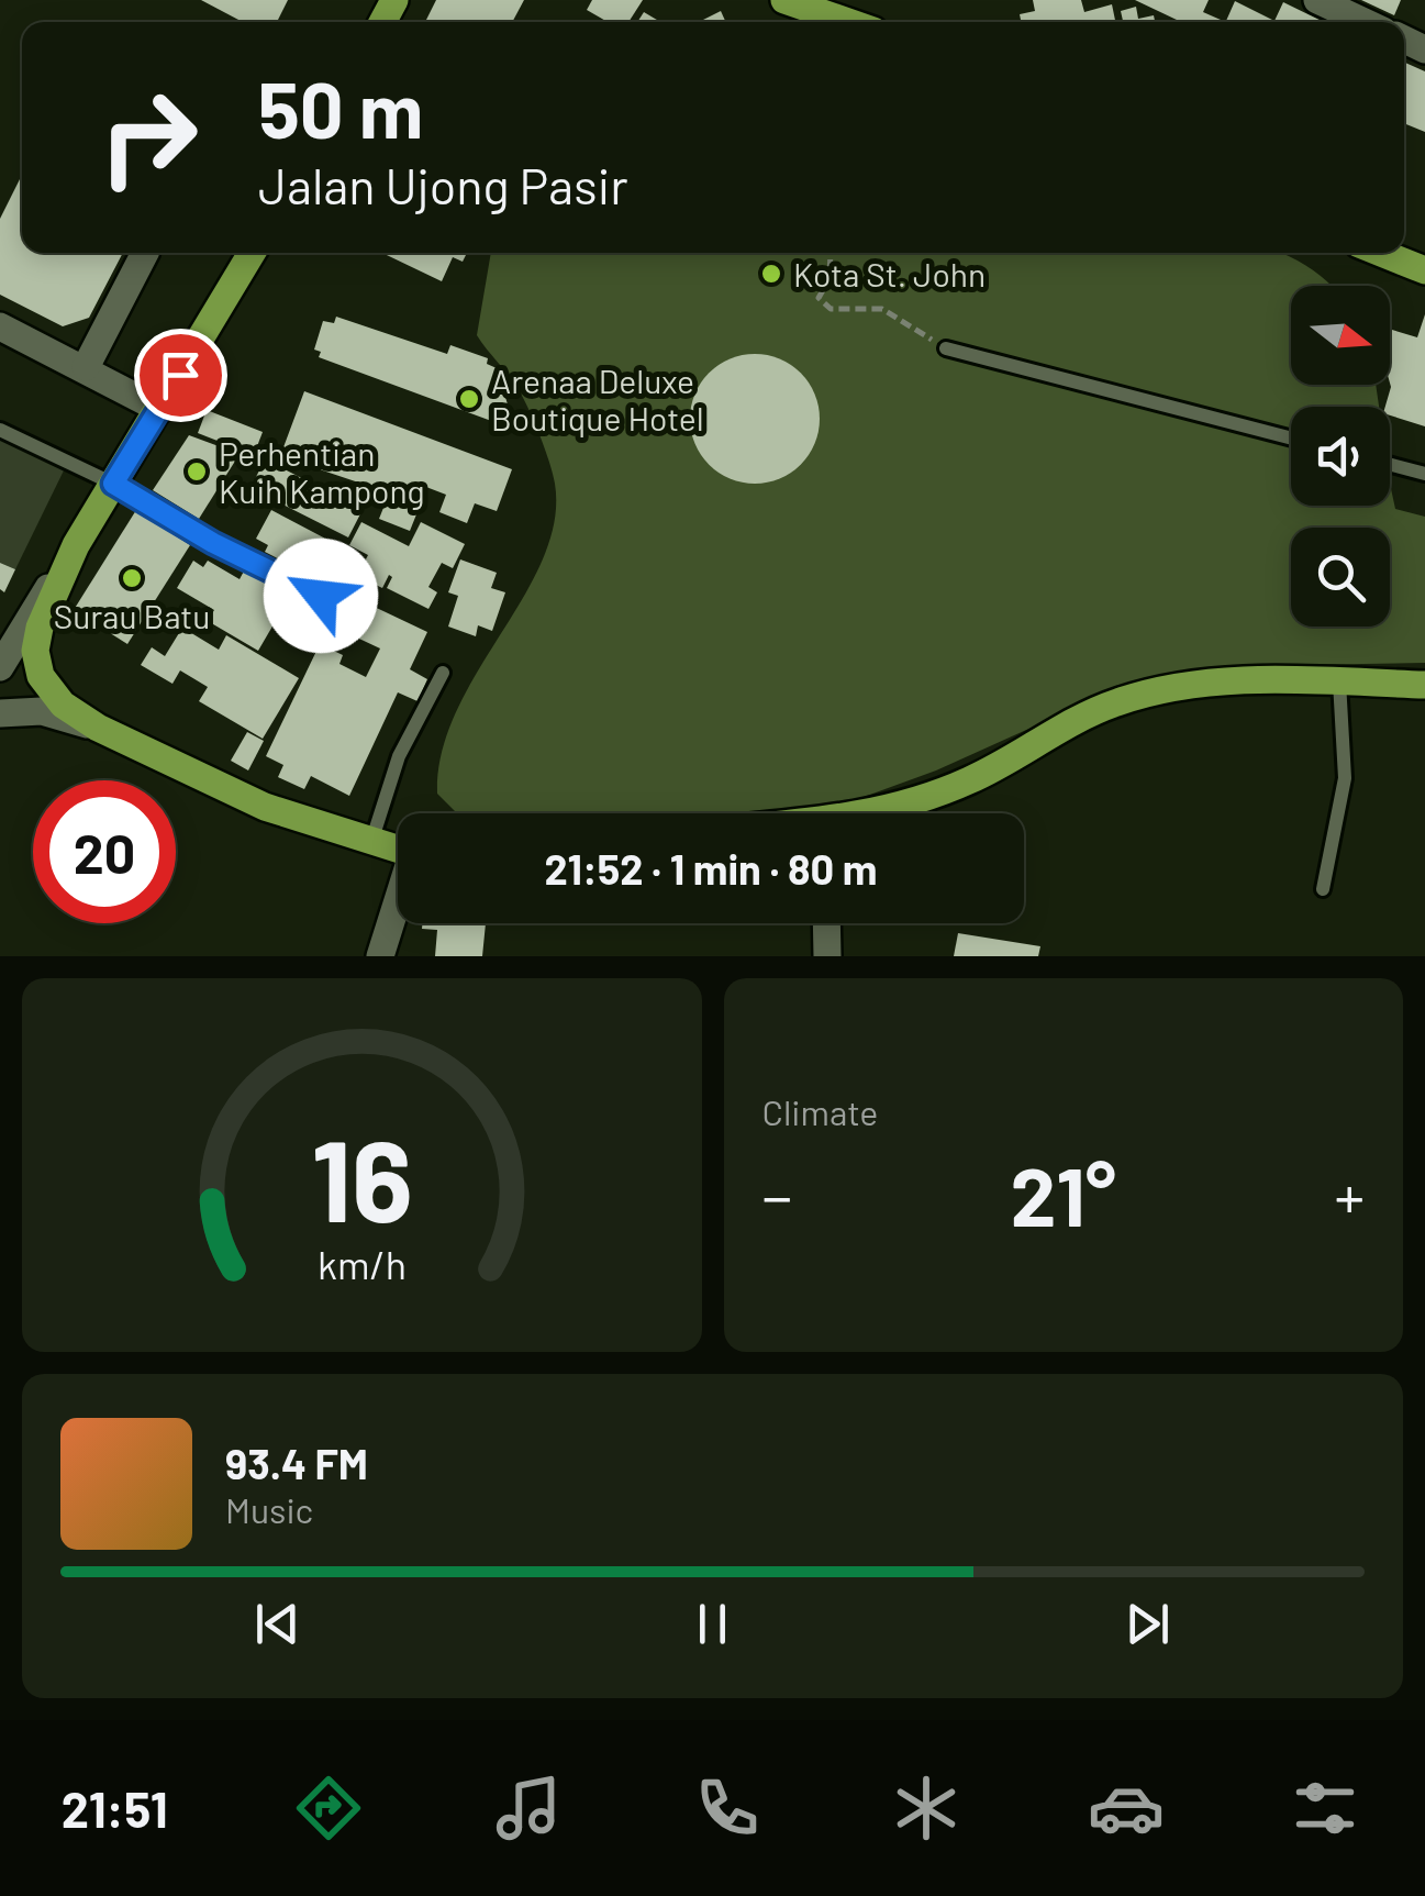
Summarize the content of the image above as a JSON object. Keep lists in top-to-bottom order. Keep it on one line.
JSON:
{"places":["Kota St. John","Arenaa Deluxe Boutique Hotel","Perhentian Kuih Kampong","Surau Batu"],"north":"right","page":{"turn":["50 m","Jalan Ujong Pasir"],"limit":"20","trip":"21:52 · 1 min · 80 m","tile":"Climate","heat":["−","21°","+"],"song":["93.4 FM","Music"],"tabs":"21:51","gauge":["16","km/h"]}}
